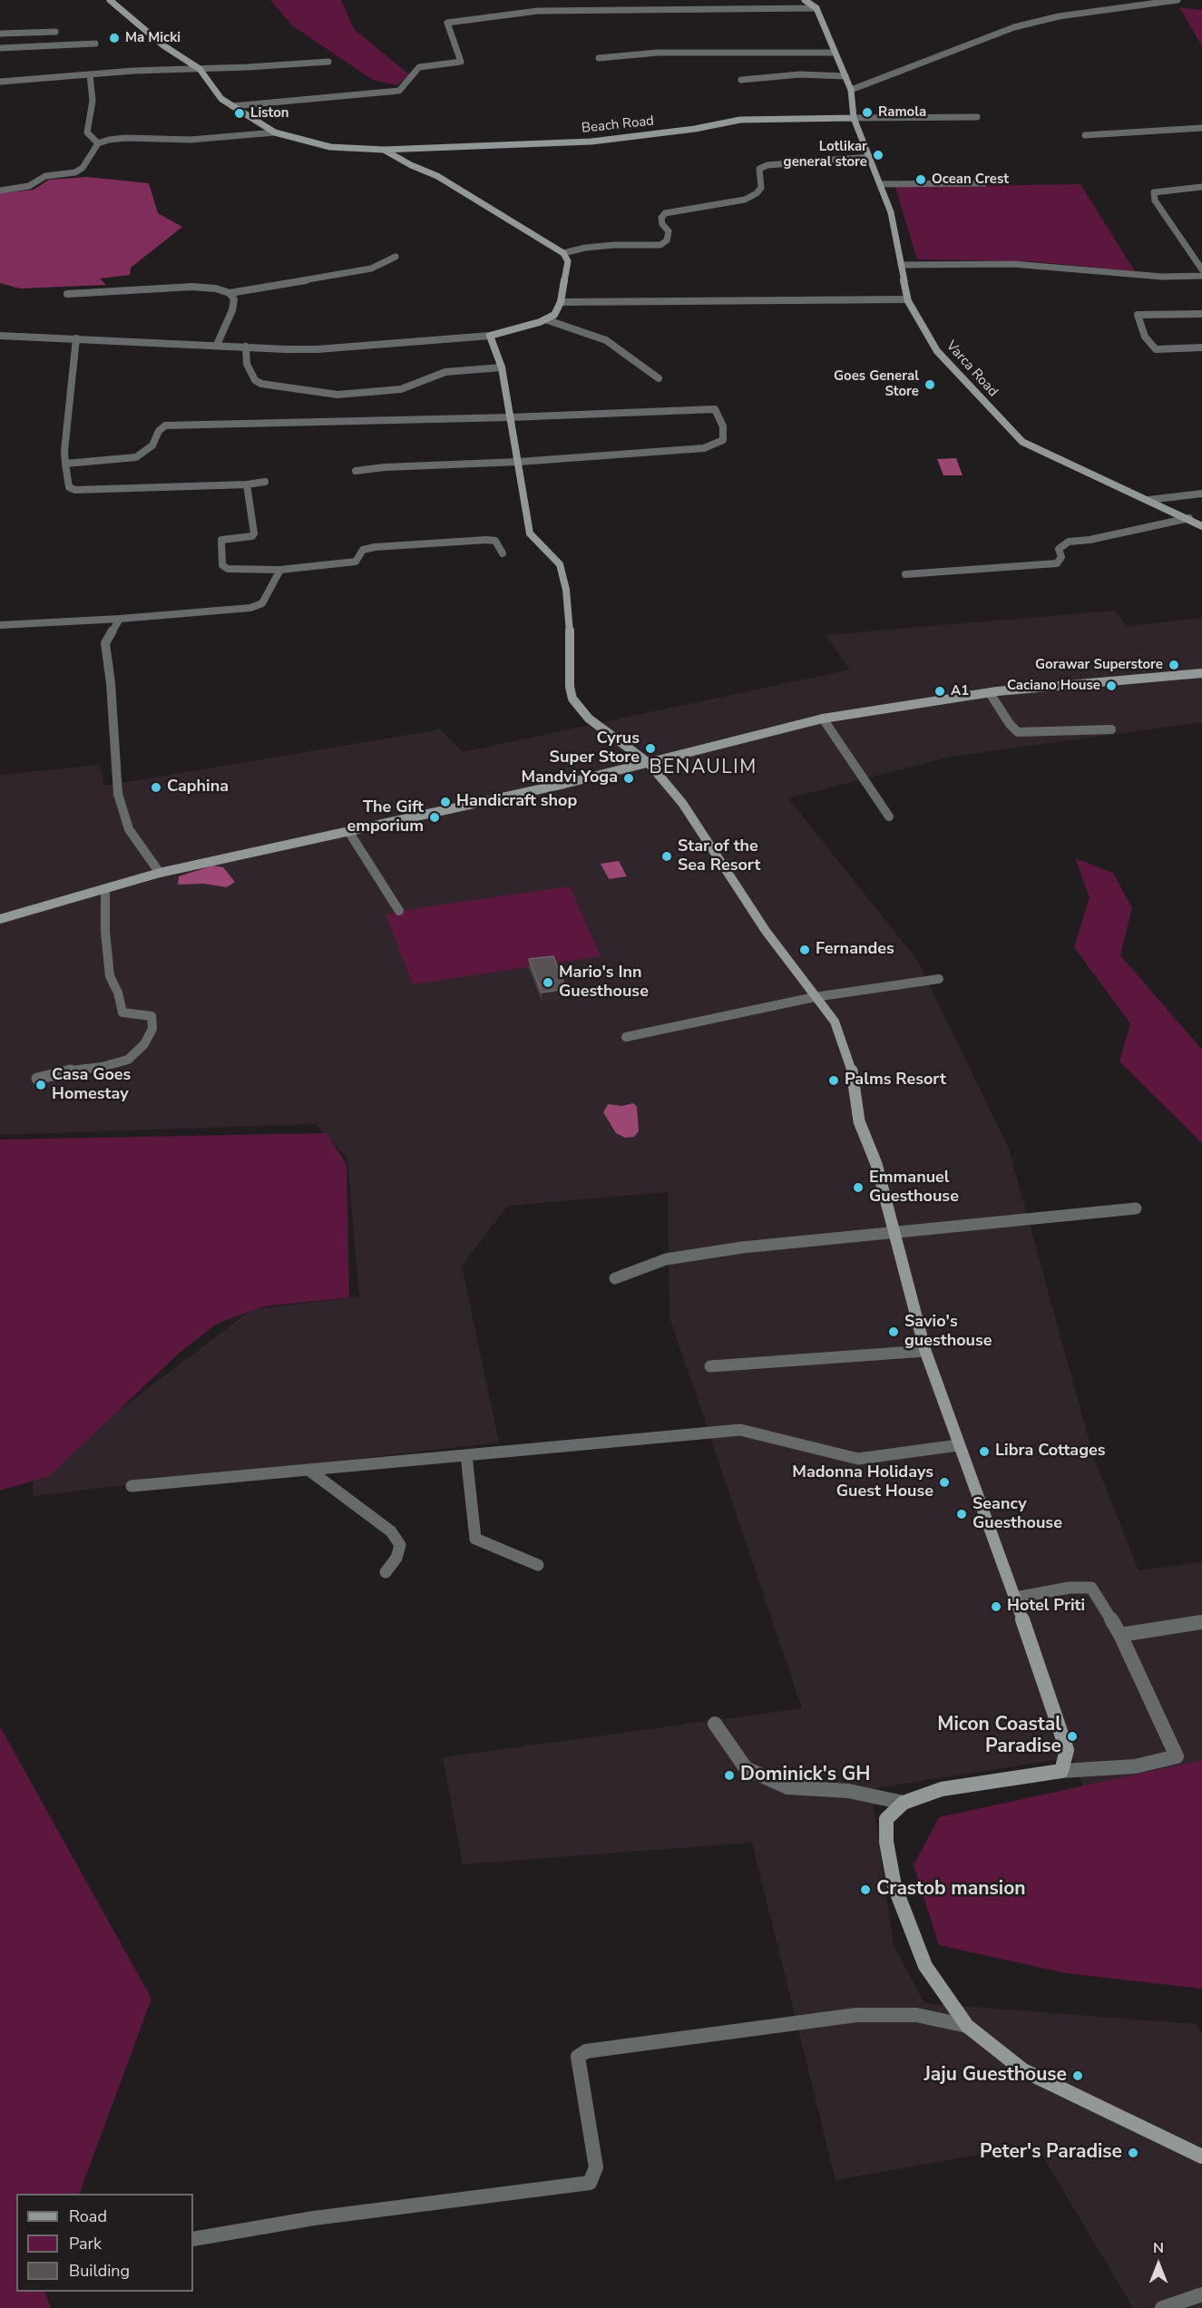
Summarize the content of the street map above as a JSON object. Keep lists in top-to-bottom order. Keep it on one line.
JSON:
{"streets":{"street":["Beach Road","Varca Road"]},"crossings":[["Beach Road","Varca Road"]],"districts":["BENAULIM"],"places":["Ma Micki","Ramola","Liston","Lotlikar general store","Ocean Crest","Goes General Store","Gorawar Superstore","Caciano House","A1","Cyrus Super Store","Mandvi Yoga","Caphina","Handicraft shop","The Gift emporium","Star of the Sea Resort","Fernandes","Mario's Inn Guesthouse","Palms Resort","Casa Goes Homestay","Emmanuel Guesthouse","Savio's guesthouse","Libra Cottages","Madonna Holidays Guest House","Seancy Guesthouse","Hotel Priti","Micon Coastal Paradise","Dominick's GH","Crastob mansion","Jaju Guesthouse","Peter's Paradise"],"legend":["Road","Park","Building"],"north":"top"}
